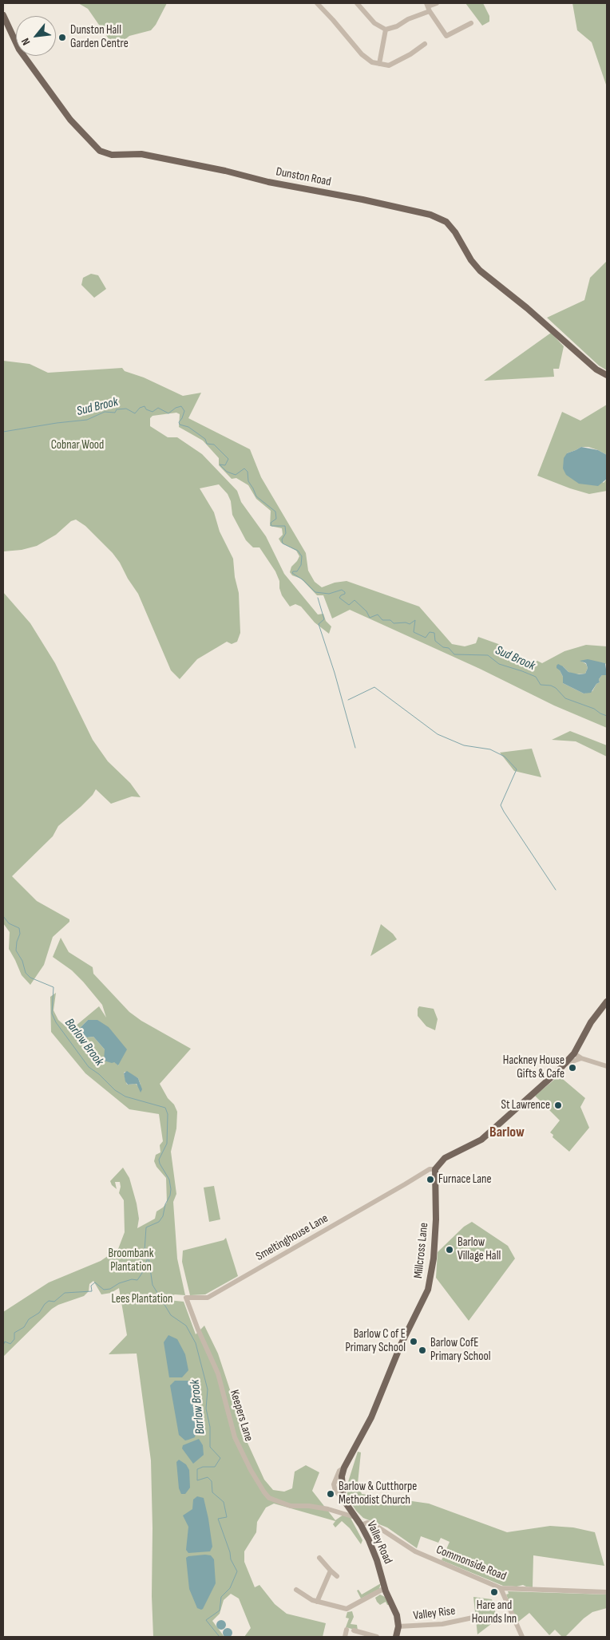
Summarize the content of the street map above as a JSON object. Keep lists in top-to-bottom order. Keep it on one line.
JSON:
{"streets":{"main road":["Dunston Road","Millcross Lane","Valley Road"],"street":["Smeltinghouse Lane","Keepers Lane","Commonside Road","Valley Rise"]},"crossings":[["Smeltinghouse Lane","Millcross Lane"],["Smeltinghouse Lane","Keepers Lane"],["Millcross Lane","Valley Road"],["Keepers Lane","Valley Road"],["Valley Road","Commonside Road"],["Valley Road","Valley Rise"]],"districts":["Barlow"],"water":["Sud Brook","Barlow Brook"],"parks":["Cobnar Wood","Broombank Plantation","Lees Plantation"],"places":["Dunston Hall Garden Centre","Hackney House Gifts & Cafe","St Lawrence","Furnace Lane","Barlow Village Hall","Barlow C of E Primary School","Barlow CofE Primary School","Barlow & Cutthorpe Methodist Church","Hare and Hounds Inn"],"north":"bottom left"}
